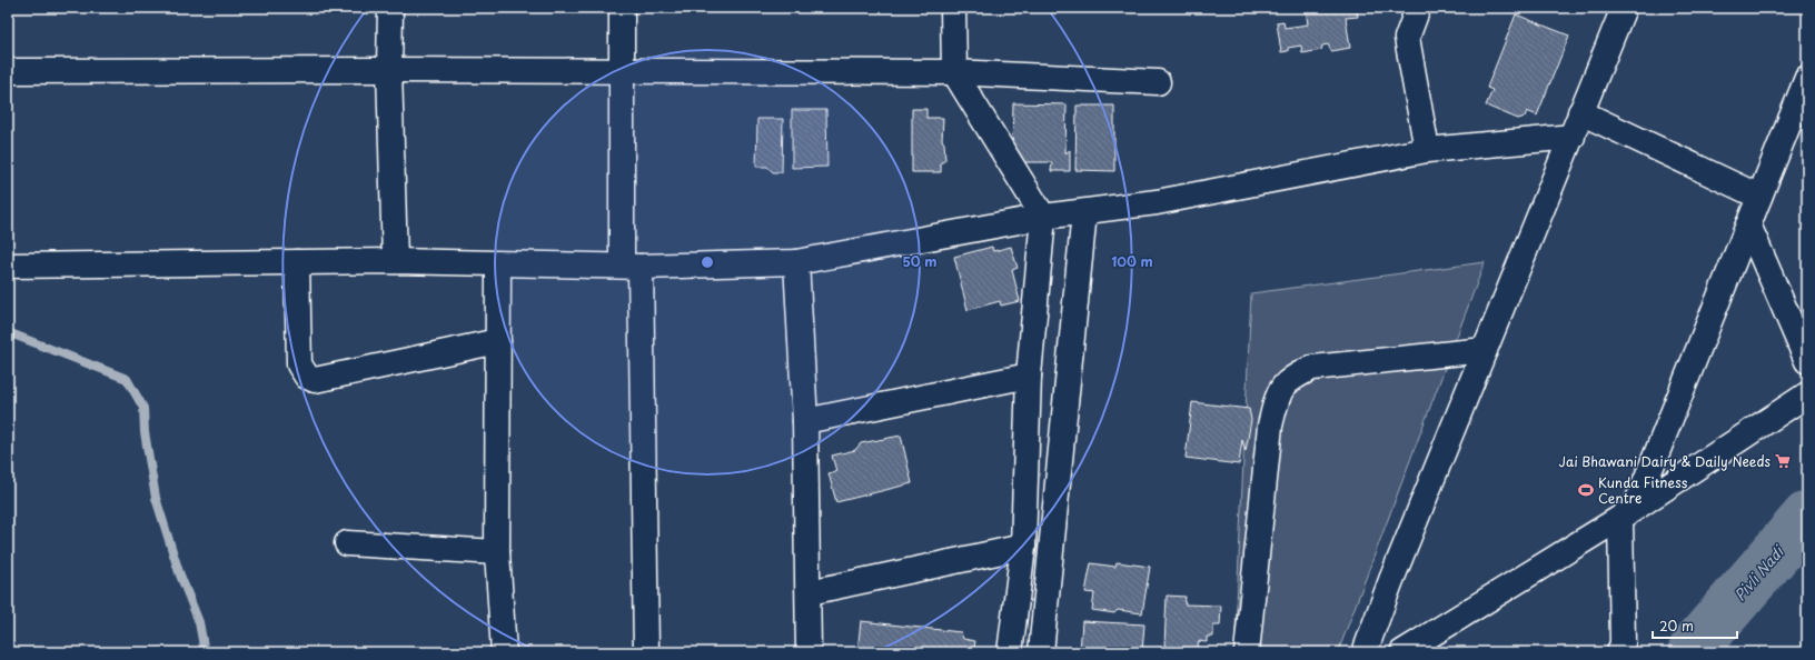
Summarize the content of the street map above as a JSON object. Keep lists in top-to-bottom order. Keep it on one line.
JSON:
{"water":["Pivli Nadi"],"places":{"supermarket":["Jai Bhawani Dairy & Daily Needs"],"sports":["Kunda Fitness Centre"]},"scale_bar":"20 m","rings":["50 m","100 m"]}
